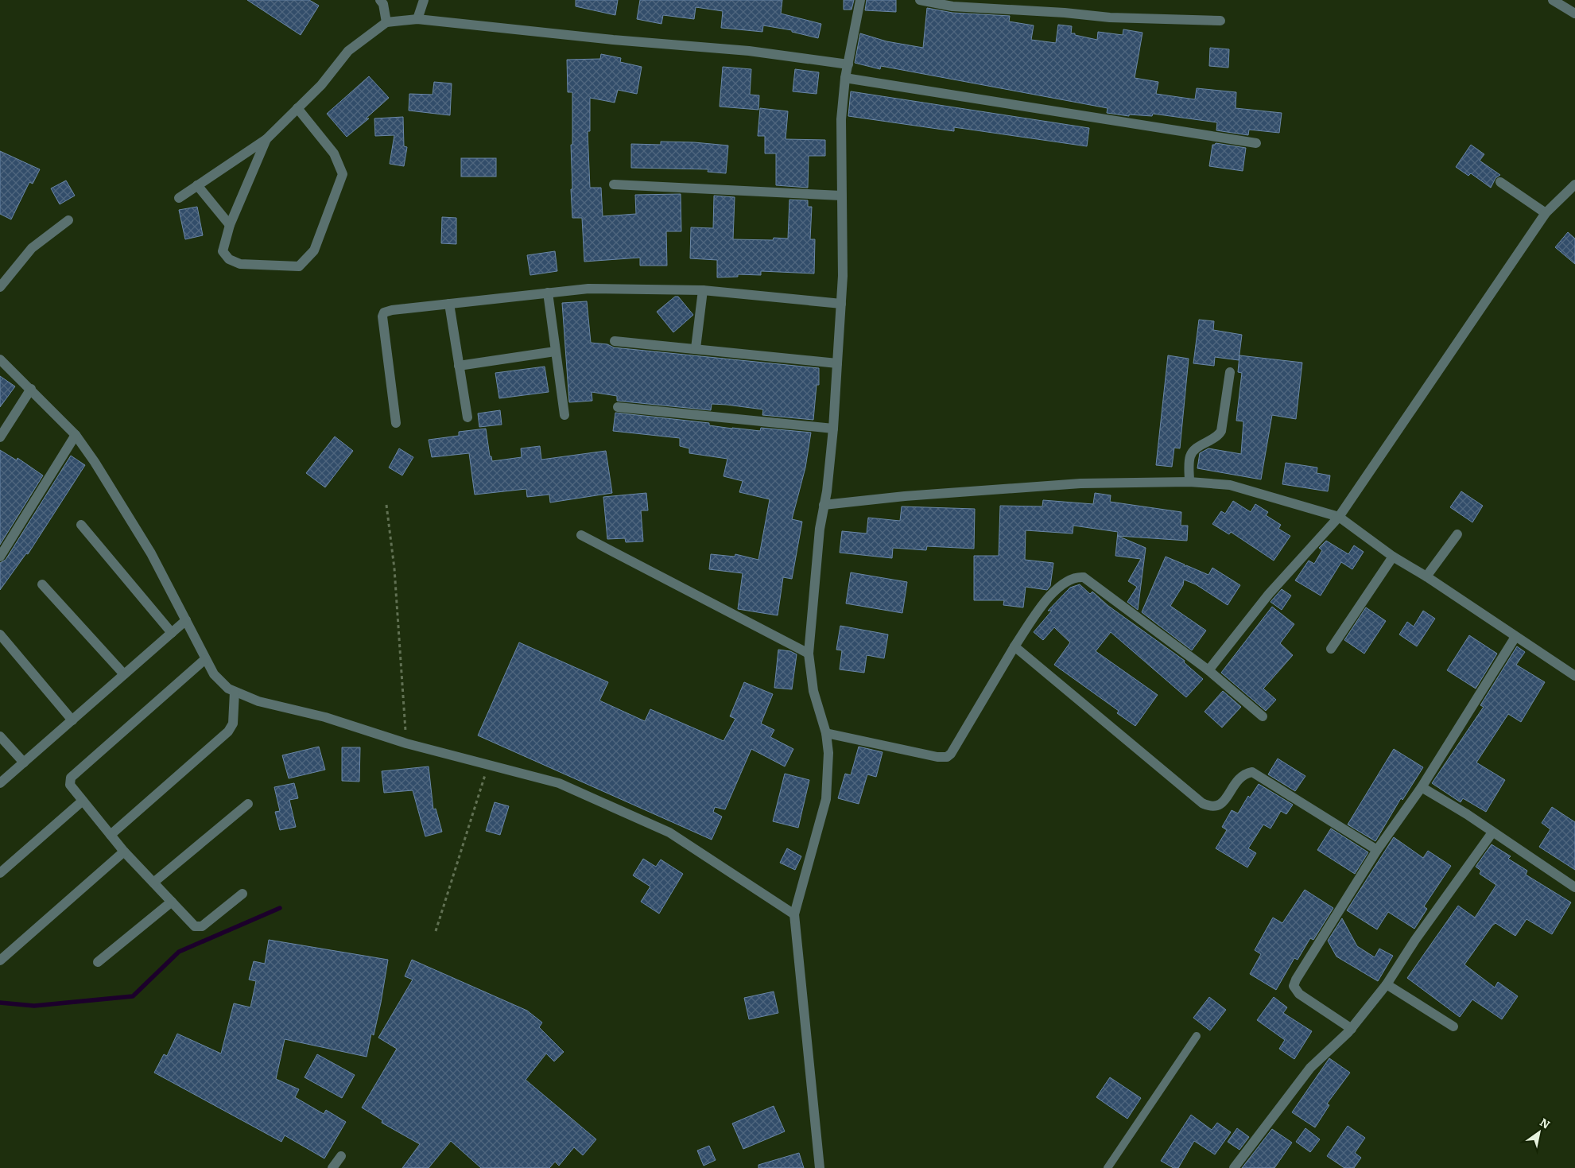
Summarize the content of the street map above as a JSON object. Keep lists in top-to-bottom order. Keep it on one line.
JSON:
{"north":"top right"}
